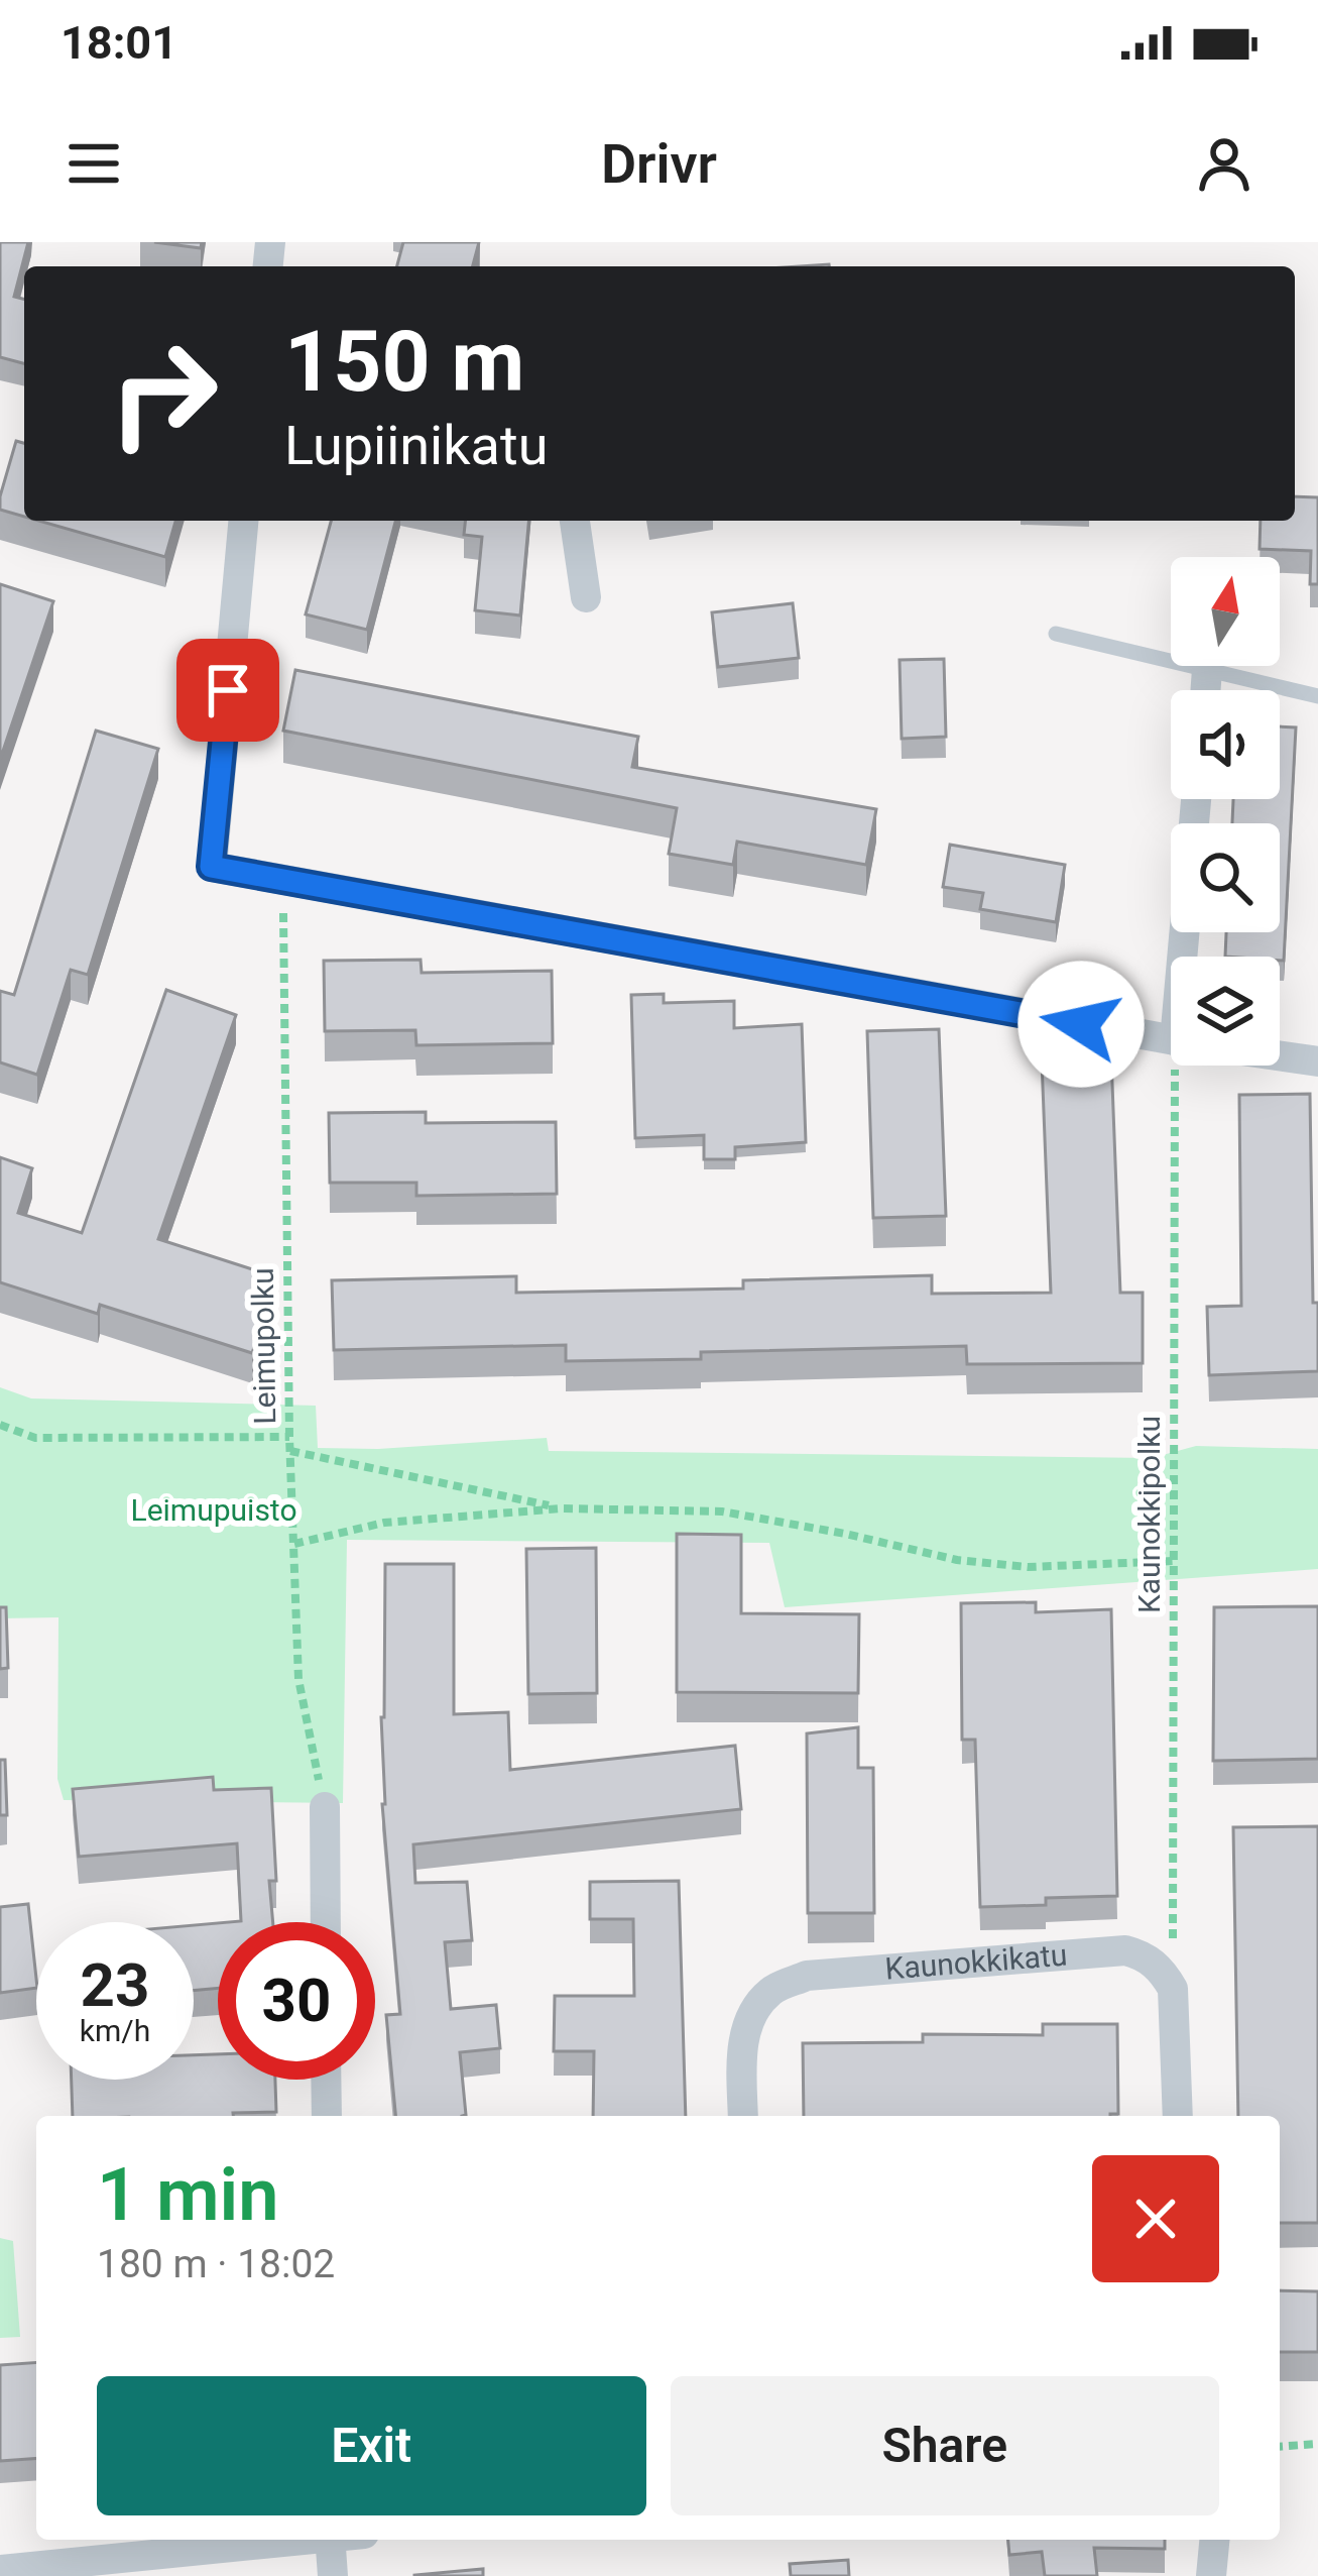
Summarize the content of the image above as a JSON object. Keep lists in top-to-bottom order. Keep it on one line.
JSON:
{"streets":{"street":["Kaunokkikatu"],"path":["Leimupolku","Kaunokkipolku"]},"crossings":[["Kaunokkipolku","Kaunokkikatu"]],"parks":["Leimupuisto"],"north":"top","page":{"status":"18:01","header":"Drivr","turn":["150 m","Lupiinikatu"],"speed":"23 km/h","limit":"30","heading":["1 min","180 m · 18:02"],"buttons":["Exit","Share"]}}
